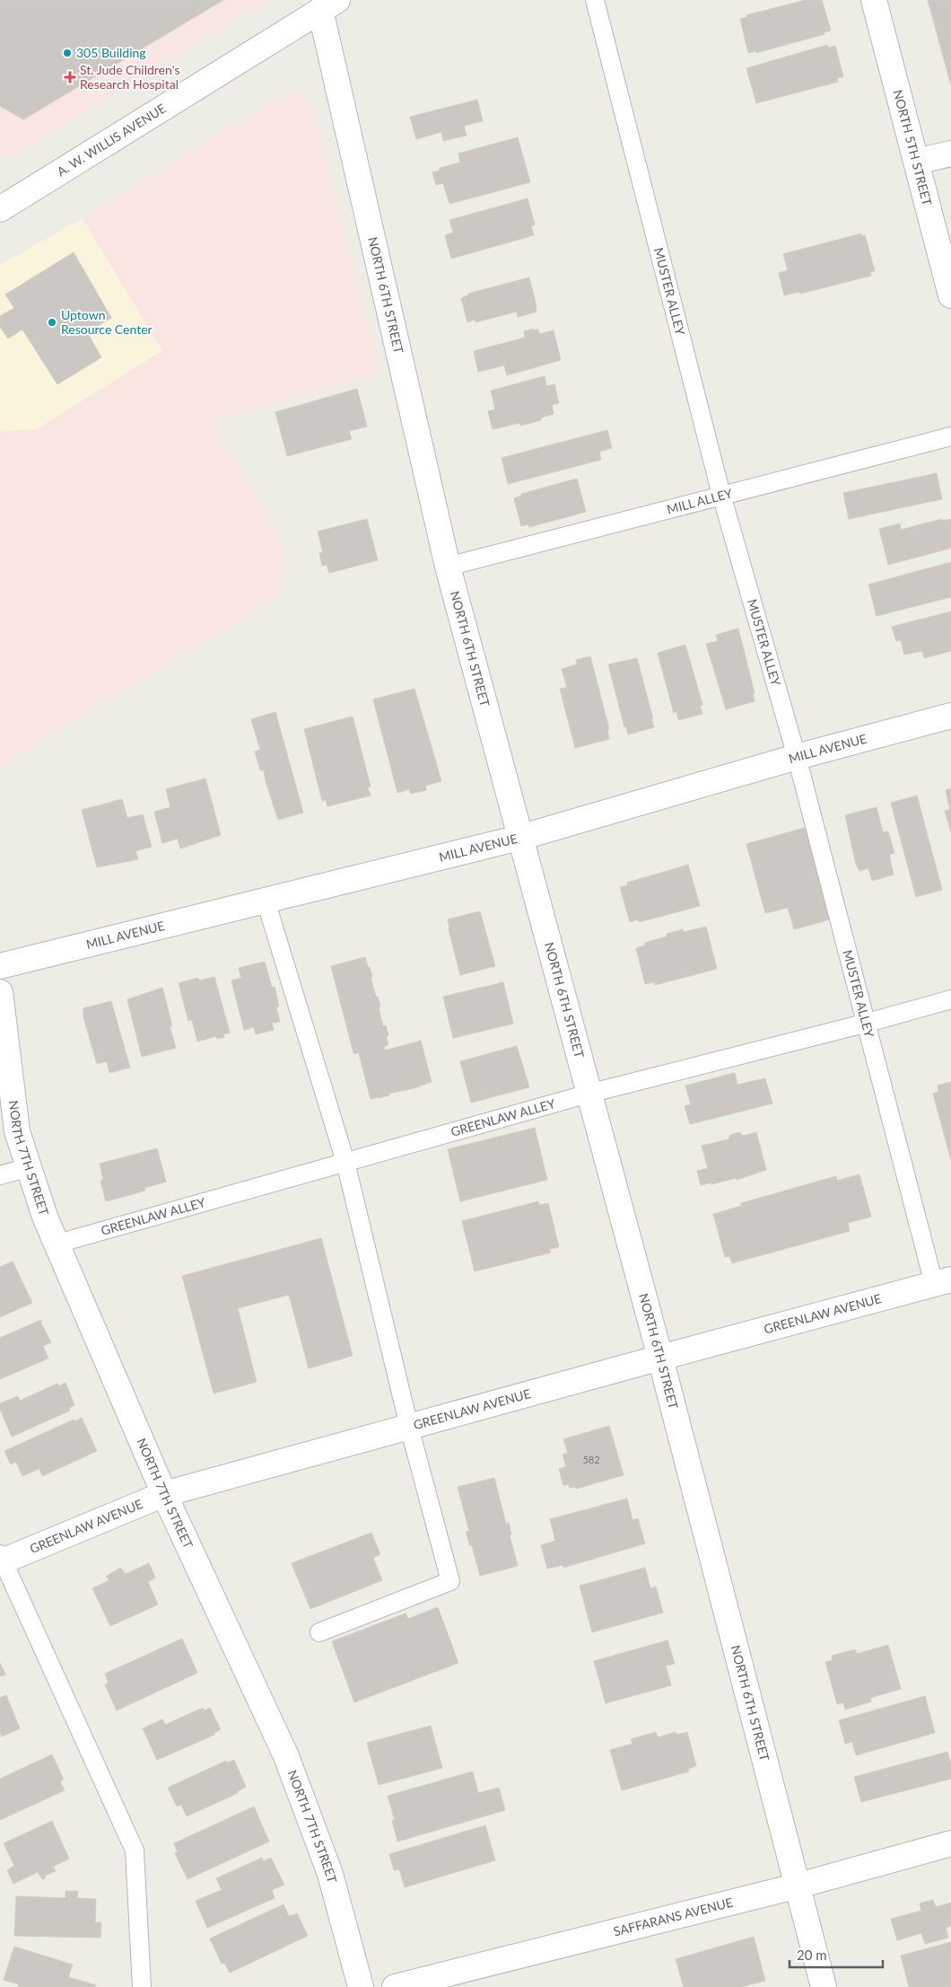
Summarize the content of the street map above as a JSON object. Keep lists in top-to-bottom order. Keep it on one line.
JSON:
{"streets":{"street":["A. W. WILLIS AVENUE","NORTH 5TH STREET","NORTH 6TH STREET","MILL AVENUE","NORTH 7TH STREET","GREENLAW AVENUE","SAFFARANS AVENUE"],"lane":["MUSTER ALLEY","MILL ALLEY","GREENLAW ALLEY"]},"crossings":[["A. W. WILLIS AVENUE","NORTH 6TH STREET"],["MUSTER ALLEY","MILL ALLEY"],["MUSTER ALLEY","MILL AVENUE"],["MUSTER ALLEY","GREENLAW ALLEY"],["MUSTER ALLEY","GREENLAW AVENUE"],["NORTH 6TH STREET","MILL ALLEY"],["NORTH 6TH STREET","MILL AVENUE"],["NORTH 6TH STREET","GREENLAW ALLEY"],["NORTH 6TH STREET","GREENLAW AVENUE"],["NORTH 6TH STREET","SAFFARANS AVENUE"],["GREENLAW ALLEY","NORTH 7TH STREET"],["NORTH 7TH STREET","GREENLAW AVENUE"]],"places":{"other":["305 Building","Uptown Resource Center"],"health":["St. Jude Children's Research Hospital"]},"house_numbers":["582"],"scale_bar":"20 m"}
